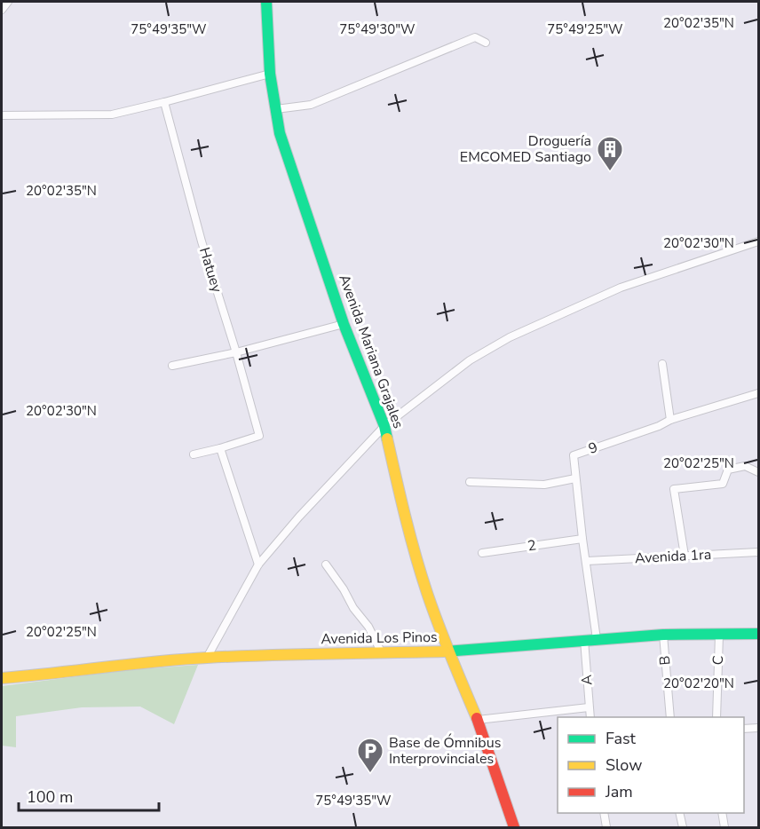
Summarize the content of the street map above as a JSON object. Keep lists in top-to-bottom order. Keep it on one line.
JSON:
{"streets":{"street":["Hatuey","Avenida Mariana Grajales","9","2","Avenida 1ra","Avenida Los Pinos","B","C","A"]},"crossings":[["Avenida Mariana Grajales","Avenida Los Pinos"],["9","2"],["9","Avenida 1ra"],["9","Avenida Los Pinos"],["Avenida Los Pinos","B"],["Avenida Los Pinos","C"],["Avenida Los Pinos","A"]],"places":{"building":["Droguería EMCOMED Santiago"],"parking":["Base de Ómnibus Interprovinciales"]},"legend":["Fast","Slow","Jam"],"scale_bar":"100 m","coordinates":["20°02'35\"N","75°49'35\"W","75°49'30\"W","75°49'25\"W","20°02'30\"N","20°02'25\"N","20°02'20\"N"]}
